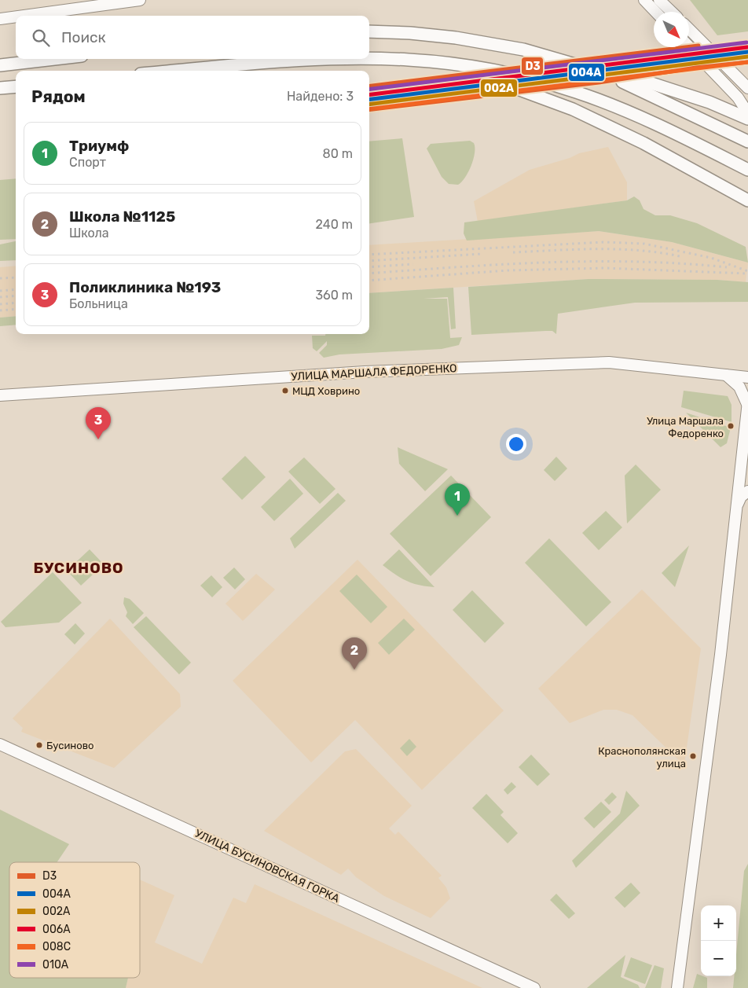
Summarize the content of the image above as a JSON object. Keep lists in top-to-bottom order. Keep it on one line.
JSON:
{"streets":{"street":["УЛИЦА МАРШАЛА ФЕДОРЕНКО","УЛИЦА БУСИНОВСКАЯ ГОРКА"]},"districts":["БУСИНОВО"],"places":["МЦД Ховрино","Улица Маршала Федоренко","Бусиново","Краснополянская улица"],"lines":["transit line 010А","transit line D3","transit line 006А","transit line 004А","transit line 002А","transit line 008С"],"legend":["D3","004А","002А","006А","008С","010А"],"north":"bottom right","page":{"search":"Поиск","heading":["Рядом","Найдено: 3"],"list":[{"mark":"1","name":"Триумф","note":"Спорт","value":"80 m"},{"mark":"2","name":"Школа №1125","note":"Школа","value":"240 m"},{"mark":"3","name":"Поликлиника №193","note":"Больница","value":"360 m"}],"pins":["3","1","2"],"map_buttons":["+","−"]}}
